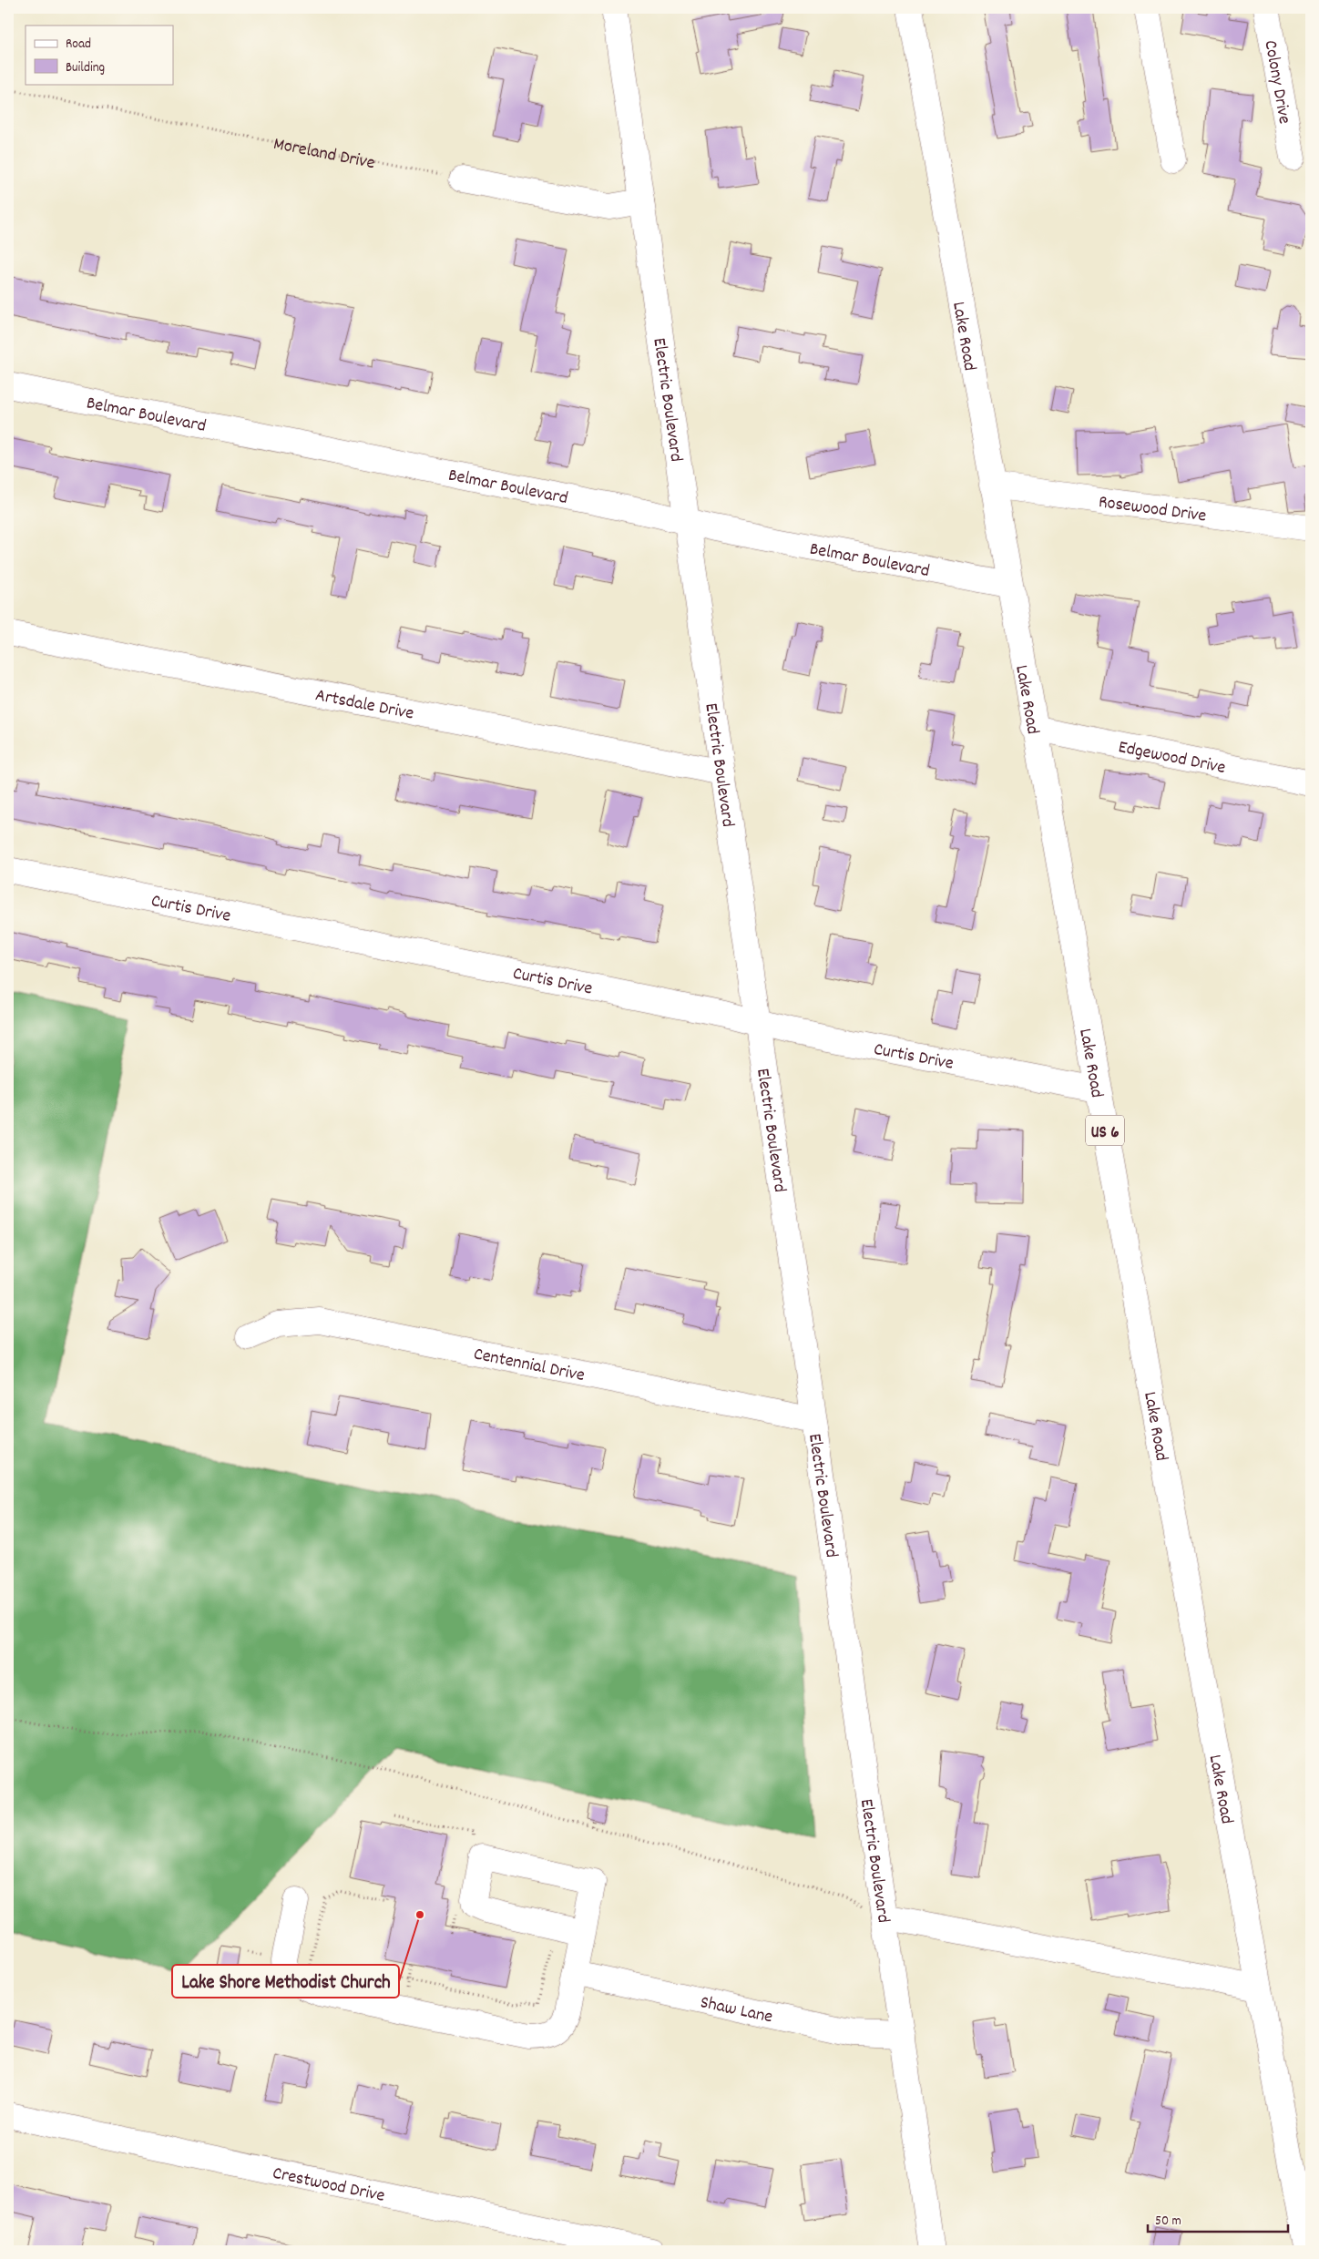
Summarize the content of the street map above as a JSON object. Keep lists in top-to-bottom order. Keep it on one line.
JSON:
{"streets":{"street":["Colony Drive","Lake Road","Electric Boulevard","Belmar Boulevard","Rosewood Drive","Artsdale Drive","Edgewood Drive","Curtis Drive","US 6","Centennial Drive","Shaw Lane","Crestwood Drive"],"path":["Moreland Drive"]},"crossings":[["Lake Road","Belmar Boulevard"],["Lake Road","Rosewood Drive"],["Lake Road","Edgewood Drive"],["Lake Road","Curtis Drive"],["Electric Boulevard","Belmar Boulevard"],["Electric Boulevard","Artsdale Drive"],["Electric Boulevard","Curtis Drive"],["Electric Boulevard","Centennial Drive"],["Electric Boulevard","Shaw Lane"]],"places":["Lake Shore Methodist Church"],"legend":["Road","Building"],"scale_bar":"50 m"}
